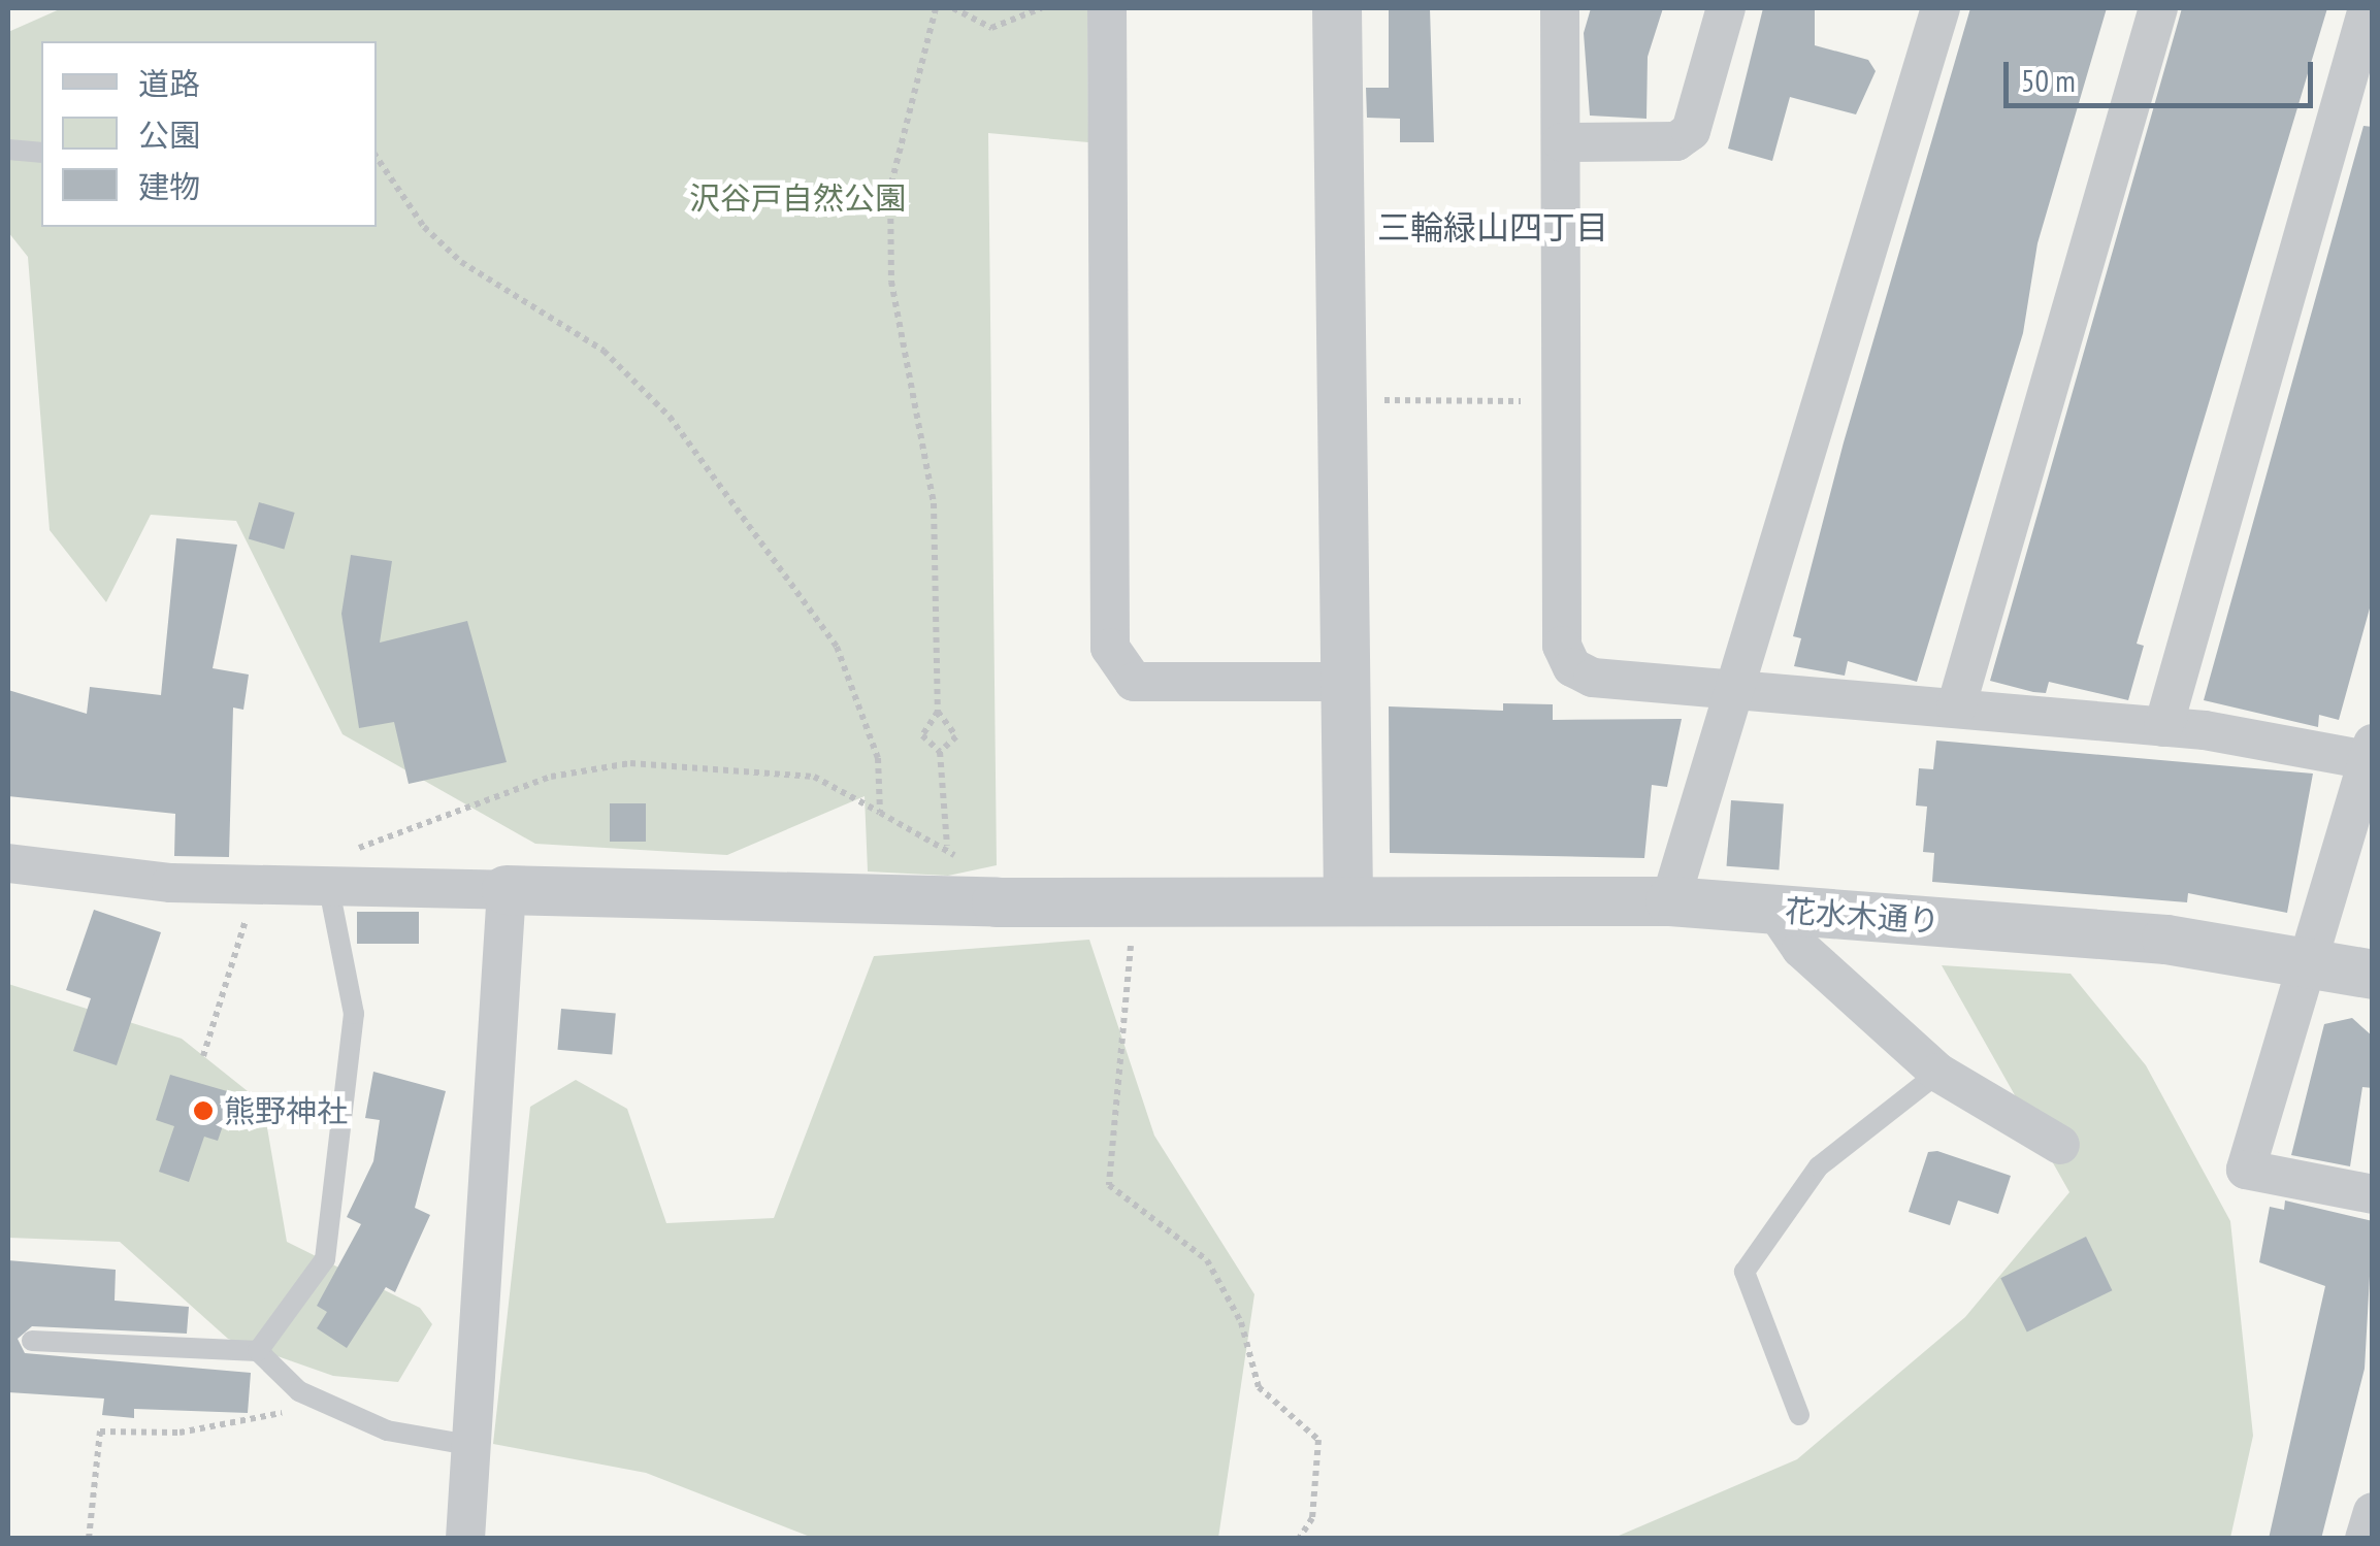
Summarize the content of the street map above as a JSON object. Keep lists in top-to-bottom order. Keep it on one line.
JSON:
{"streets":{"street":["花水木通り"]},"districts":["三輪緑山四丁目"],"parks":["沢谷戸自然公園"],"places":["熊野神社"],"legend":["道路","公園","建物"],"scale_bar":"50 m"}
